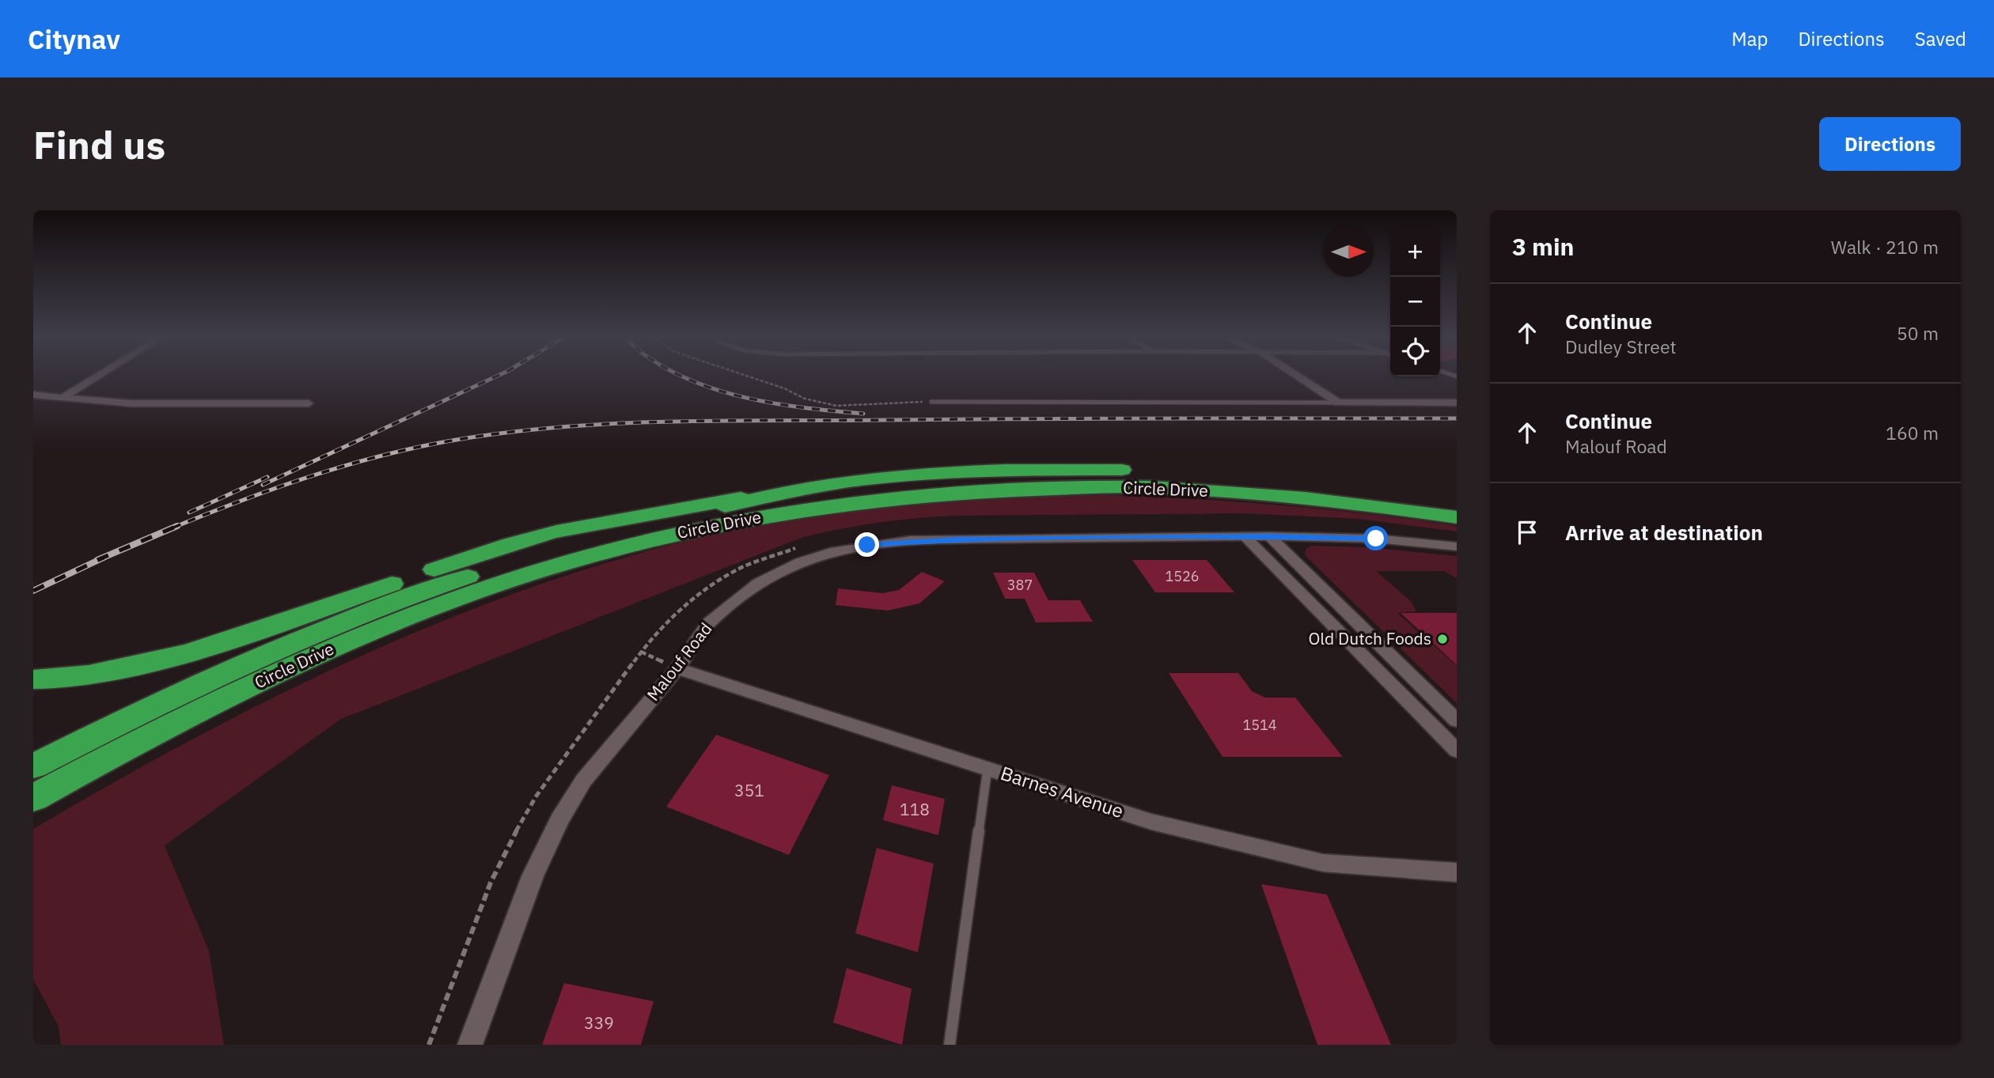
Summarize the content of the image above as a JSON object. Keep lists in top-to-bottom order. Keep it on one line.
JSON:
{"streets":{"highway":["Circle Drive"],"street":["Malouf Road","Barnes Avenue"]},"crossings":[["Malouf Road","Barnes Avenue"]],"places":["Old Dutch Foods"],"house_numbers":["1526","387","1514","351","118","339"],"north":"right","page":{"header":"Citynav","nav":["Map","Directions","Saved"],"buttons":"Directions","title":"Find us","heading":["3 min","Walk · 210 m"],"map_buttons":["+","−"],"list":[["Continue","Dudley Street","50 m"],["Continue","Malouf Road","160 m"],"Arrive at destination"]}}
